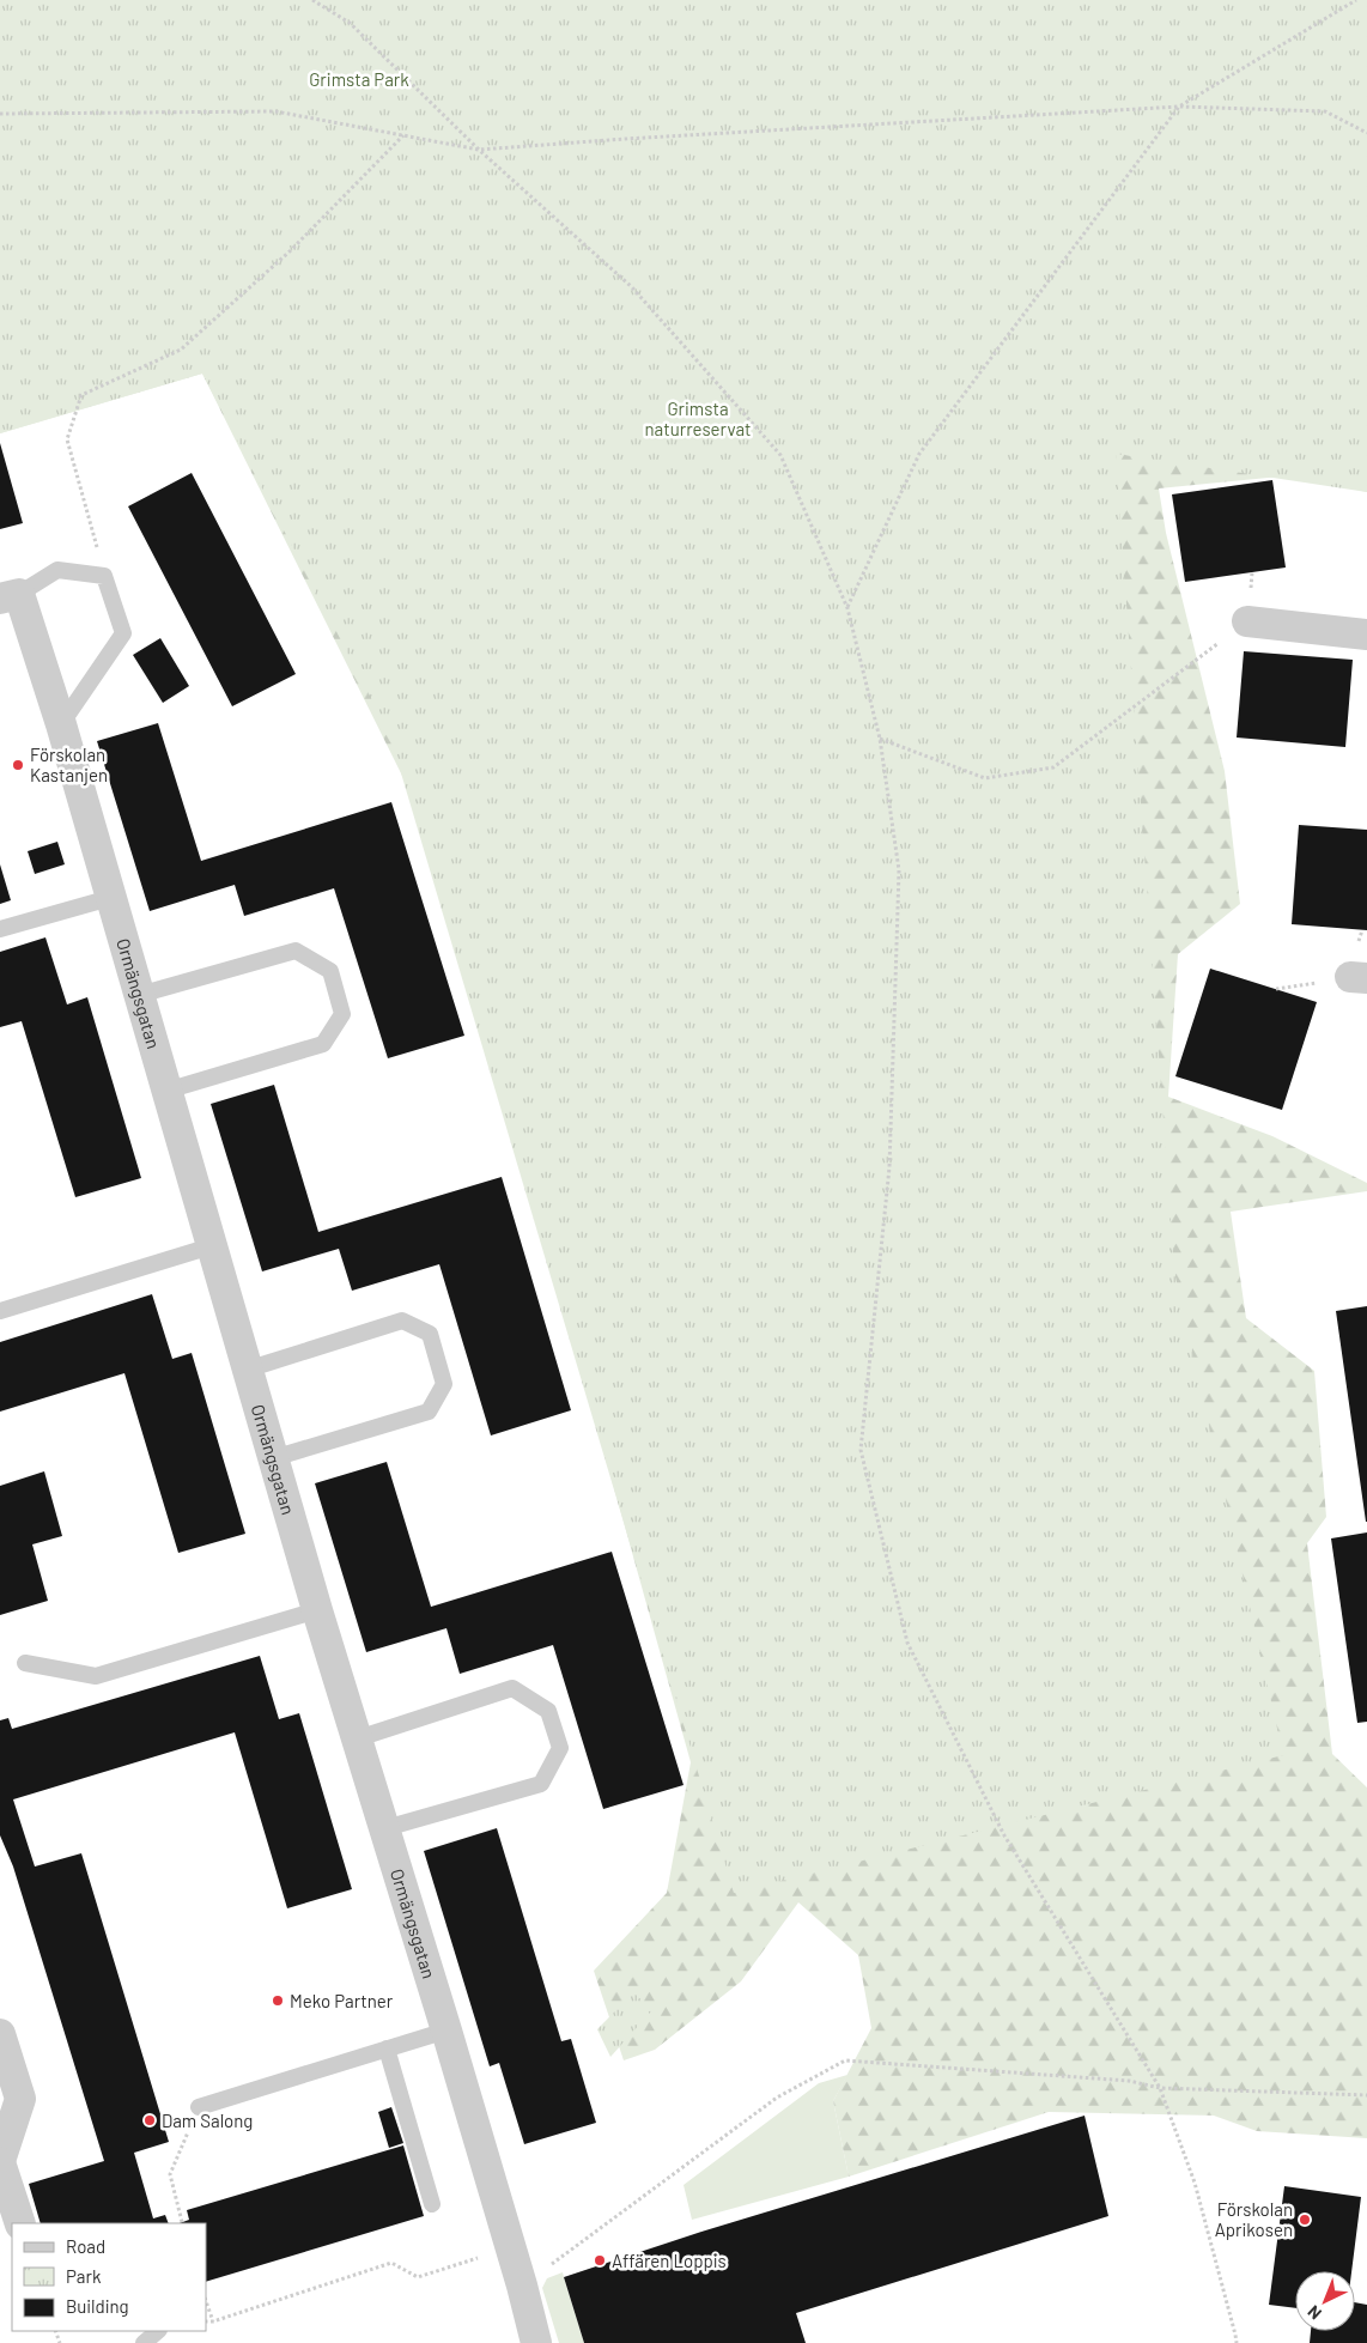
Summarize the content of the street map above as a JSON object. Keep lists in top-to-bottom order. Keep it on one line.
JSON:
{"streets":{"street":["Ormängsgatan"]},"parks":["Grimsta Park","Grimsta naturreservat"],"places":["Förskolan Kastanjen","Meko Partner","Dam Salong","Förskolan Aprikosen","Affären Loppis"],"legend":["Road","Park","Building"],"north":"bottom left"}
